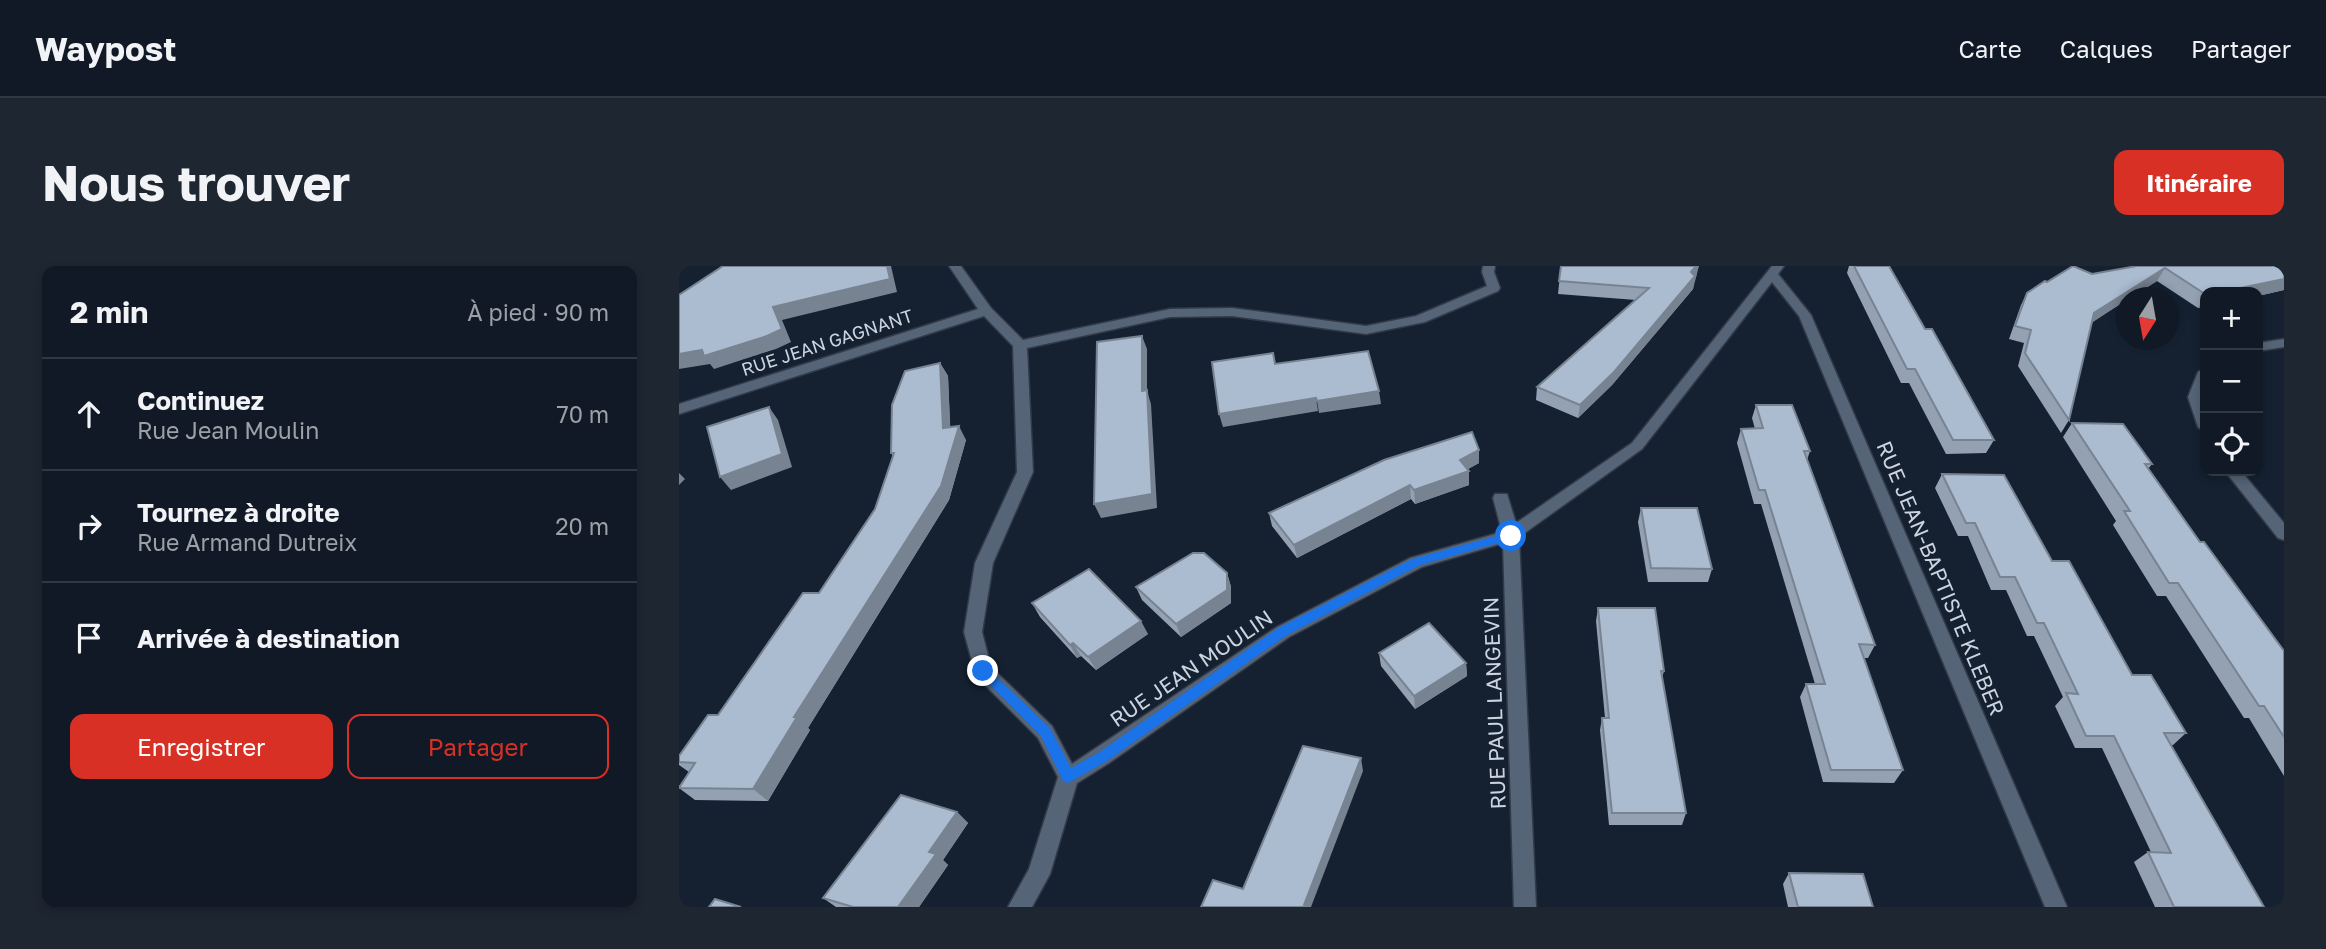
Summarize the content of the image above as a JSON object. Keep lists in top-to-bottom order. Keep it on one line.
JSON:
{"streets":{"street":["RUE JEAN GAGNANT","RUE JEAN-BAPTISTE KLEBER","RUE JEAN MOULIN","RUE PAUL LANGEVIN"]},"crossings":[["RUE JEAN MOULIN","RUE PAUL LANGEVIN"]],"north":"bottom","page":{"header":"Waypost","nav":["Carte","Calques","Partager"],"buttons":["Itinéraire",["Enregistrer","Partager"]],"title":"Nous trouver","heading":["2 min","À pied · 90 m"],"map_buttons":["+","−"],"list":[["Continuez","Rue Jean Moulin","70 m"],["Tournez à droite","Rue Armand Dutreix","20 m"],"Arrivée à destination"]}}
